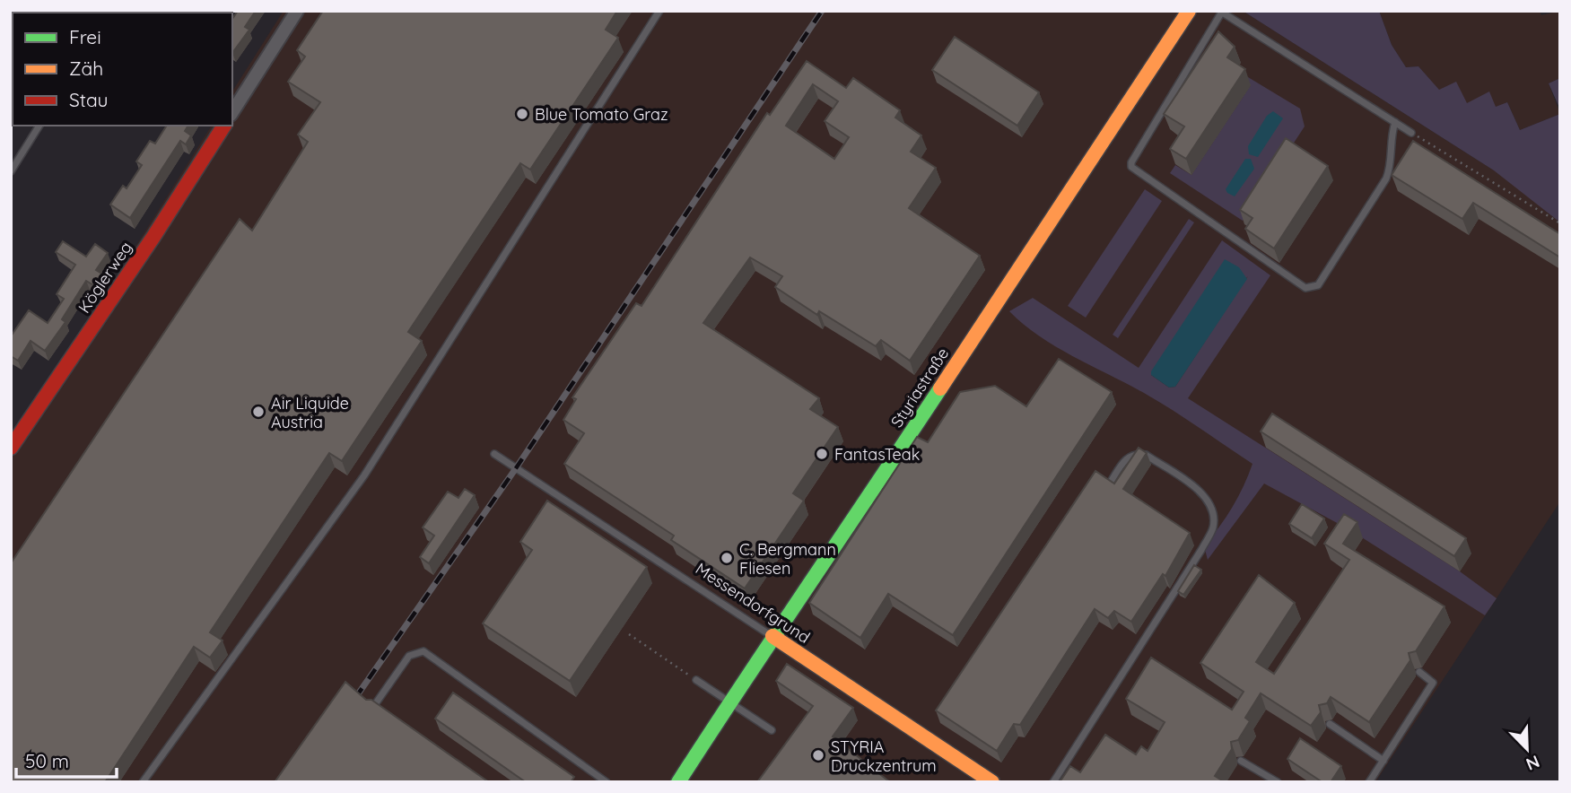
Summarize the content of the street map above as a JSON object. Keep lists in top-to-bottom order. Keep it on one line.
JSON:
{"streets":{"street":["Köglerweg","Styriastraße","Messendorfgrund"]},"crossings":[["Styriastraße","Messendorfgrund"]],"places":["Blue Tomato Graz","Air Liquide Austria","FantasTeak","C. Bergmann Fliesen","STYRIA Druckzentrum"],"legend":["Frei","Zäh","Stau"],"scale_bar":"50 m","north":"bottom right"}
